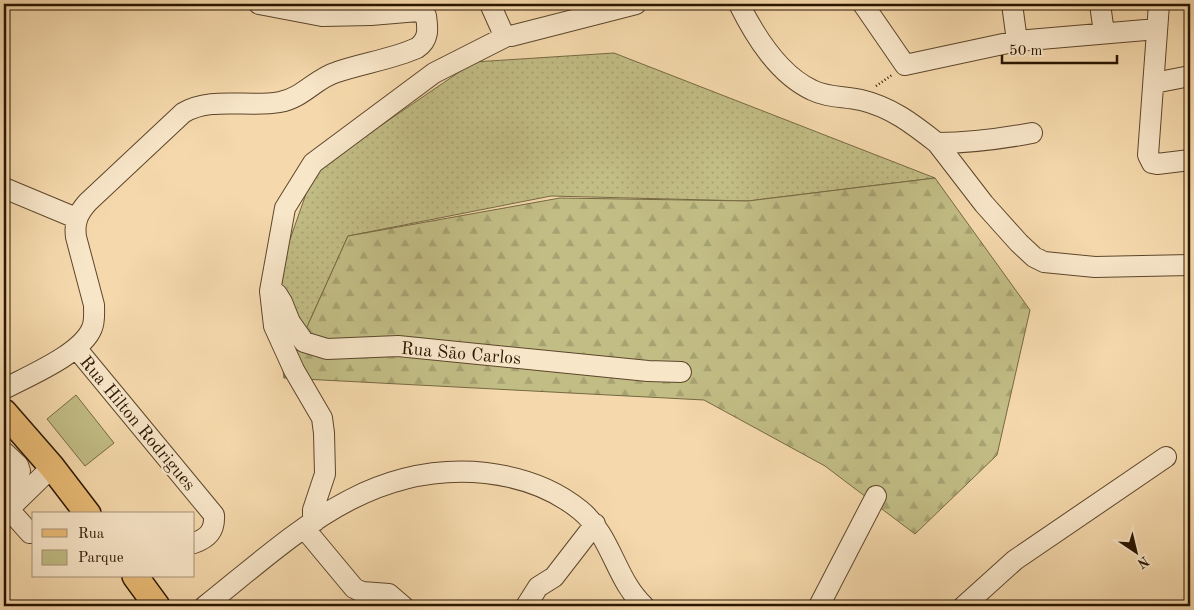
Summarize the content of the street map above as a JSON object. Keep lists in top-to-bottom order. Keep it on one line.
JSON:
{"streets":{"street":["Rua São Carlos","Rua Hilton Rodrigues"]},"legend":["Rua","Parque"],"scale_bar":"50 m","north":"bottom right"}
